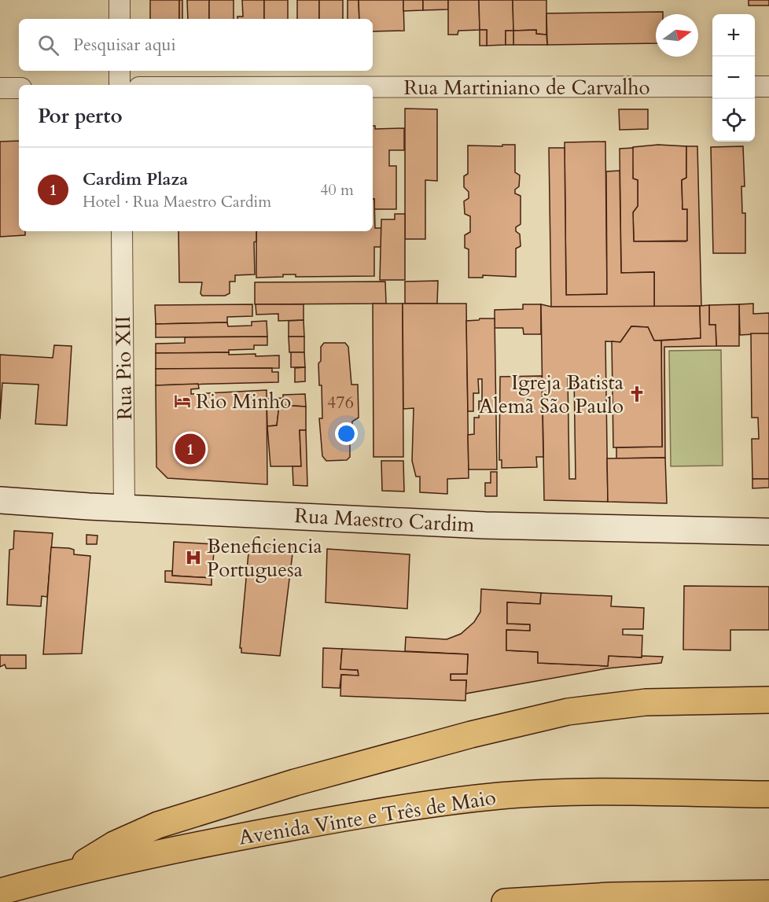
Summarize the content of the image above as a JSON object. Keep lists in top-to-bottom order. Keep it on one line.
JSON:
{"streets":{"highway":["Avenida Vinte e Três de Maio"],"main road":["Rua Maestro Cardim"],"street":["Rua Martiniano de Carvalho","Rua Pio XII"]},"crossings":[["Rua Pio XII","Rua Maestro Cardim"]],"places":{"church":["Igreja Batista Alemã São Paulo"],"hotel":["Rio Minho"],"hospital":["Beneficiencia Portuguesa"]},"house_numbers":["476"],"north":"right","page":{"map_buttons":["+","−"],"search":"Pesquisar aqui","heading":"Por perto","list":[{"mark":"1","name":"Cardim Plaza","note":"Hotel · Rua Maestro Cardim","value":"40 m"}],"pins":"1"}}
